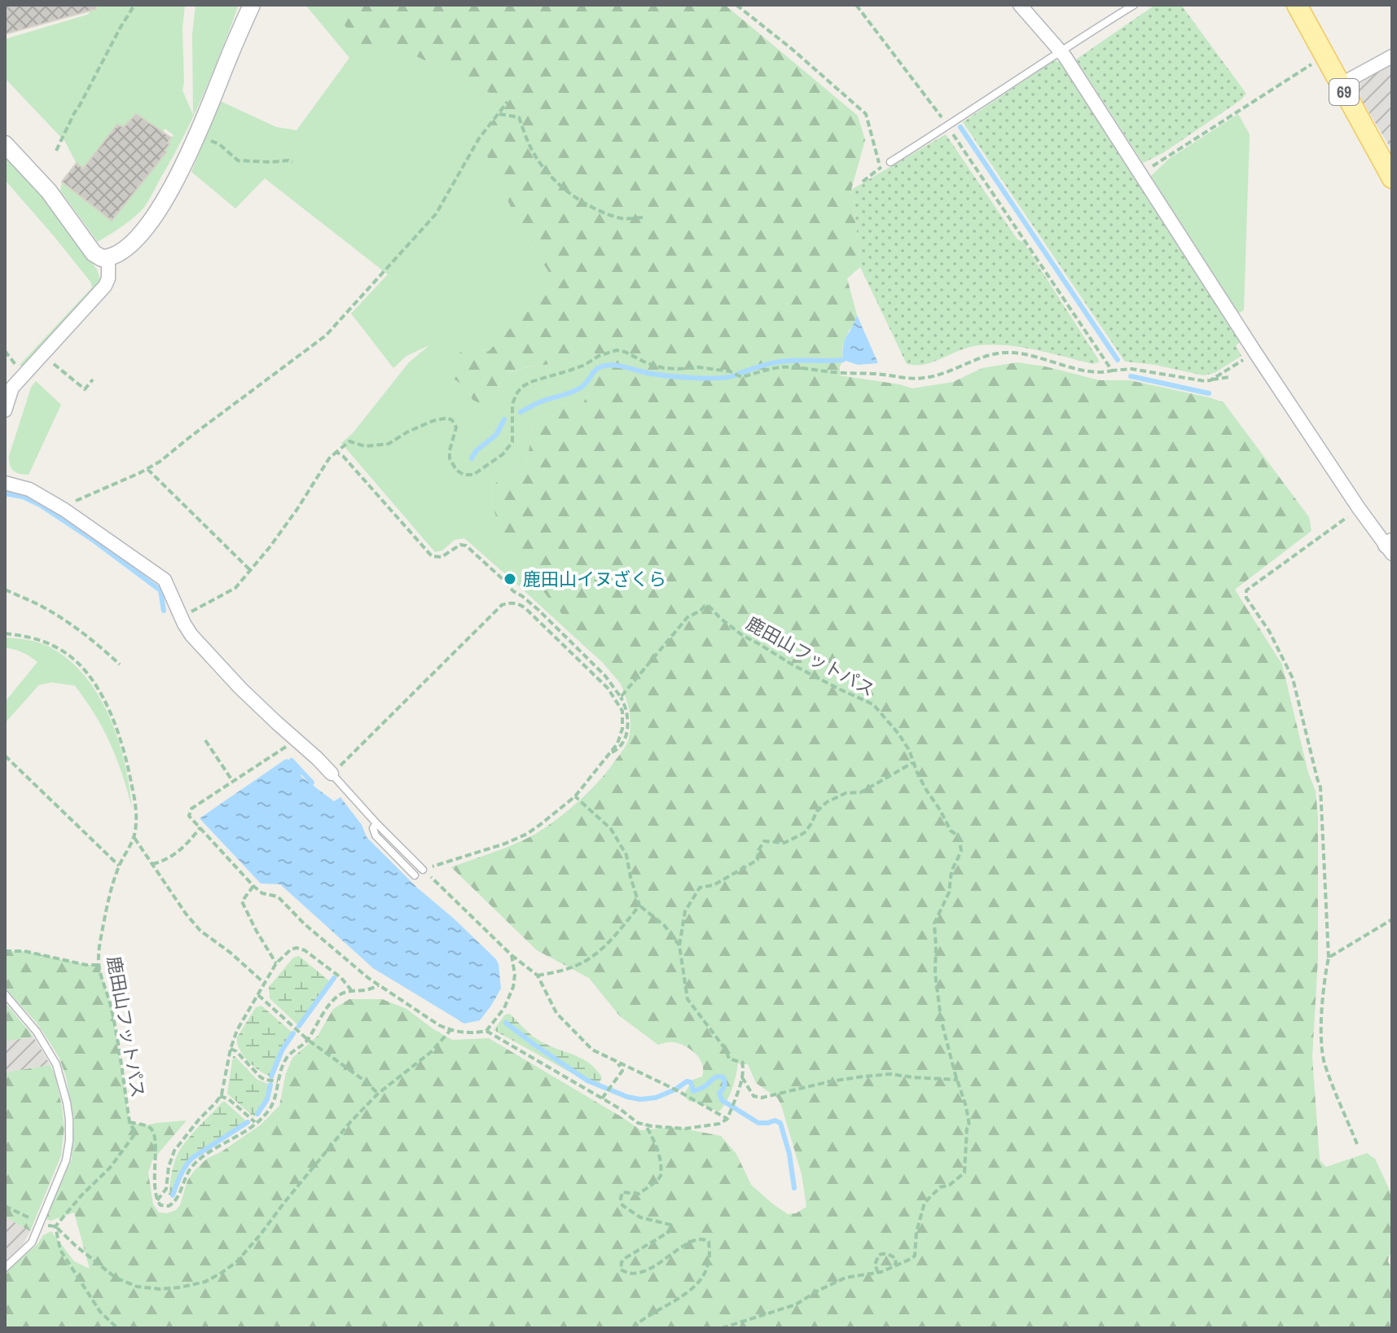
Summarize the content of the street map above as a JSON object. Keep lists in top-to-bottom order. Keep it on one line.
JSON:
{"streets":{"main road":["69"],"path":["鹿田山フットパス"]},"places":["鹿田山イヌざくら"]}
